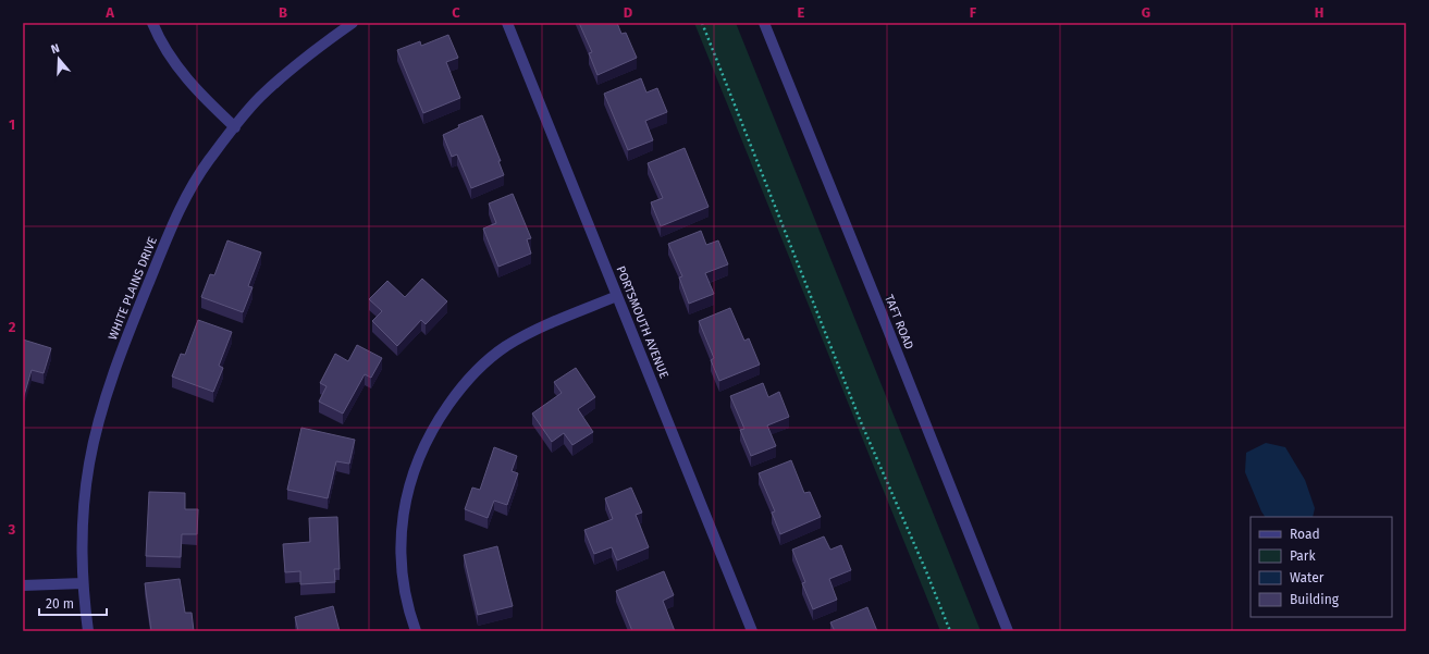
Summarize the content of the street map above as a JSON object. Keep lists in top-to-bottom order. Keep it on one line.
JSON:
{"streets":{"street":["WHITE PLAINS DRIVE","PORTSMOUTH AVENUE","TAFT ROAD"]},"legend":["Road","Park","Water","Building"],"scale_bar":"20 m","north":"top","grid":{"columns":["A","B","C","D","E","F","G","H"],"rows":["1","2","3"]}}
